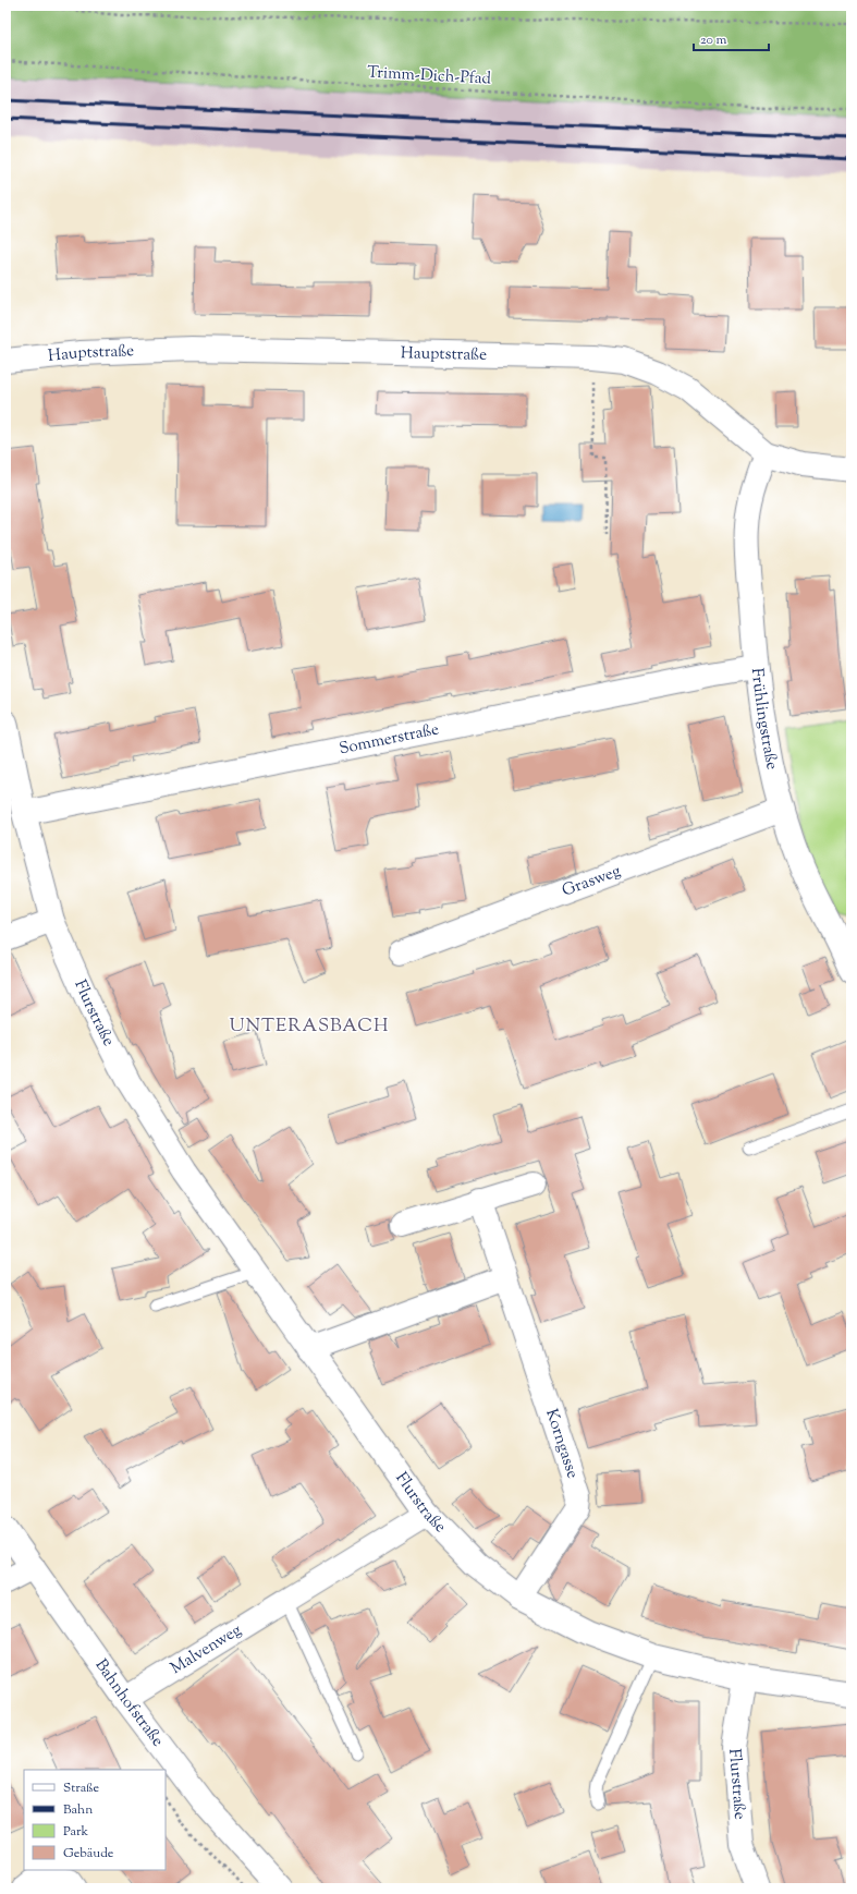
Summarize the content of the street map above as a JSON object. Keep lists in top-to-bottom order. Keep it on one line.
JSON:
{"streets":{"street":["Hauptstraße","Frühlingstraße","Sommerstraße","Grasweg","Flurstraße","Korngasse","Malvenweg","Bahnhofstraße"],"path":["Trimm-Dich-Pfad"]},"crossings":[["Hauptstraße","Frühlingstraße"],["Frühlingstraße","Sommerstraße"],["Frühlingstraße","Grasweg"],["Sommerstraße","Flurstraße"],["Flurstraße","Korngasse"],["Flurstraße","Malvenweg"],["Malvenweg","Bahnhofstraße"]],"districts":["UNTERASBACH"],"legend":["Straße","Bahn","Park","Gebäude"],"scale_bar":"20 m"}
